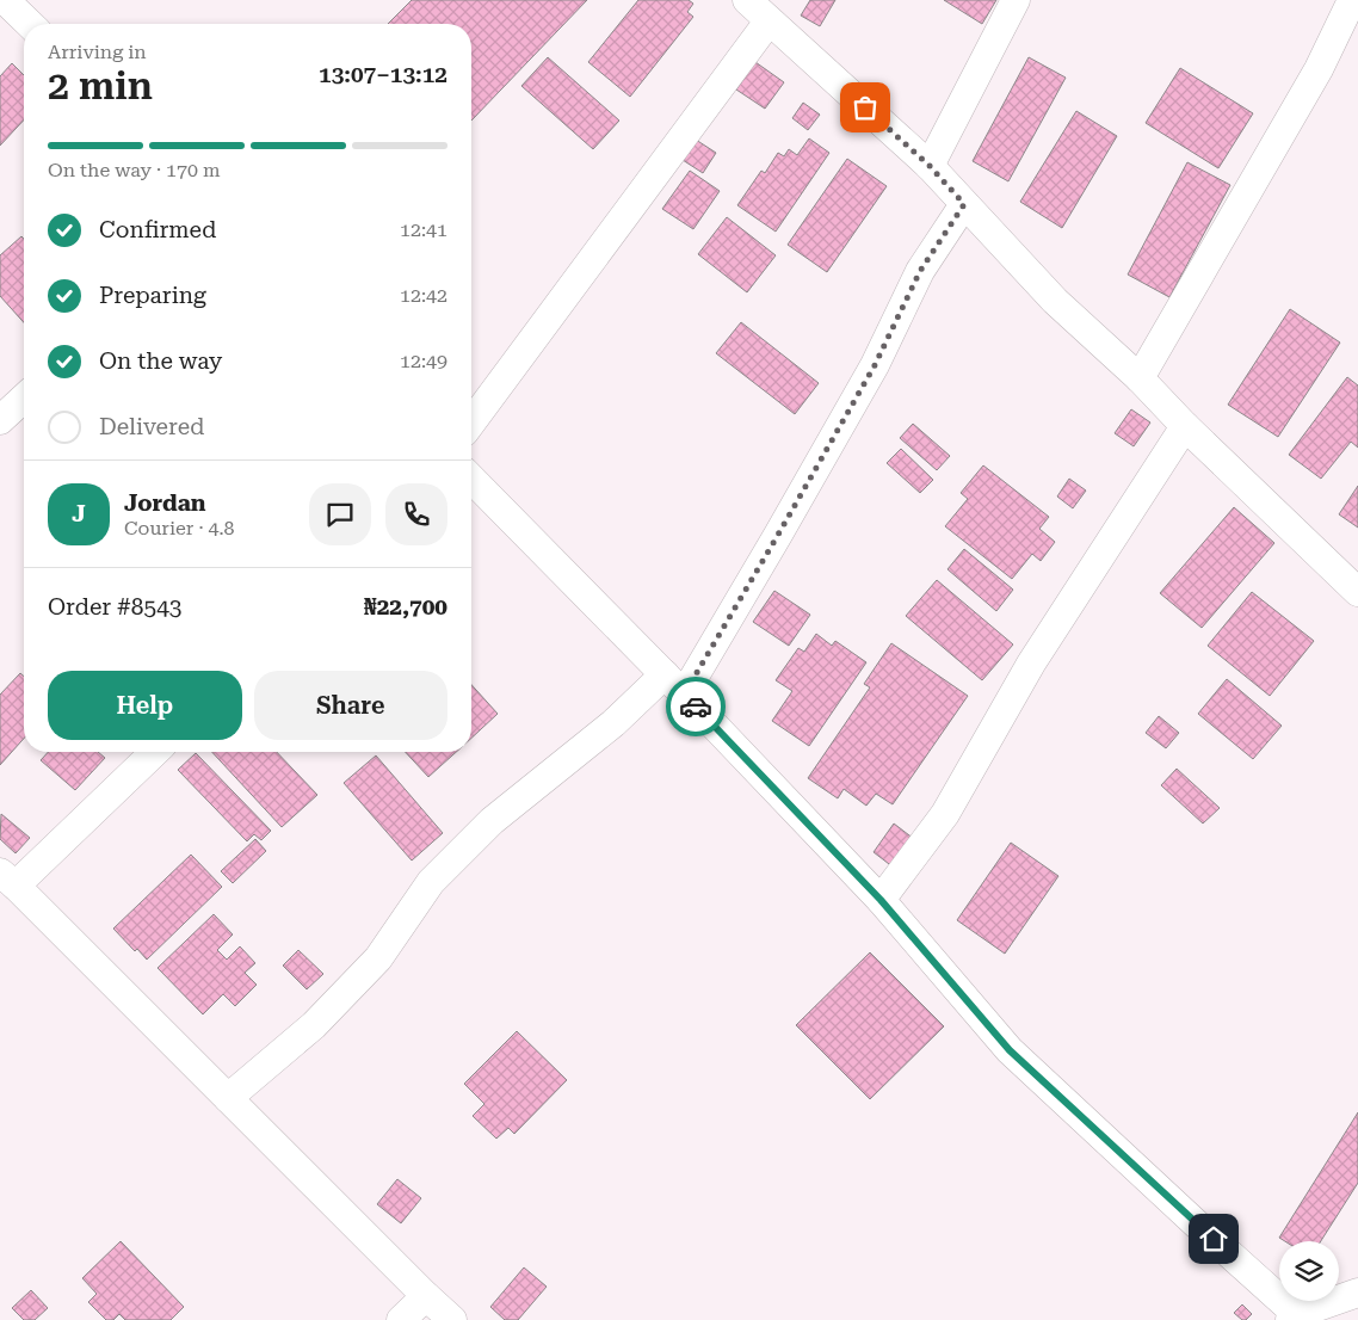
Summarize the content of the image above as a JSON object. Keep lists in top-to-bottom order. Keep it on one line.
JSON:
{"page":{"heading":["2 min","Arriving in","13:07–13:12"],"panel":["Jordan","Courier · 4.8","Order #8543","₦22,700"],"bar":"On the way · 170 m","list":[["Confirmed","12:41"],["Preparing","12:42"],["On the way","12:49"],"Delivered"],"round":"J","buttons":["Help","Share"]}}
